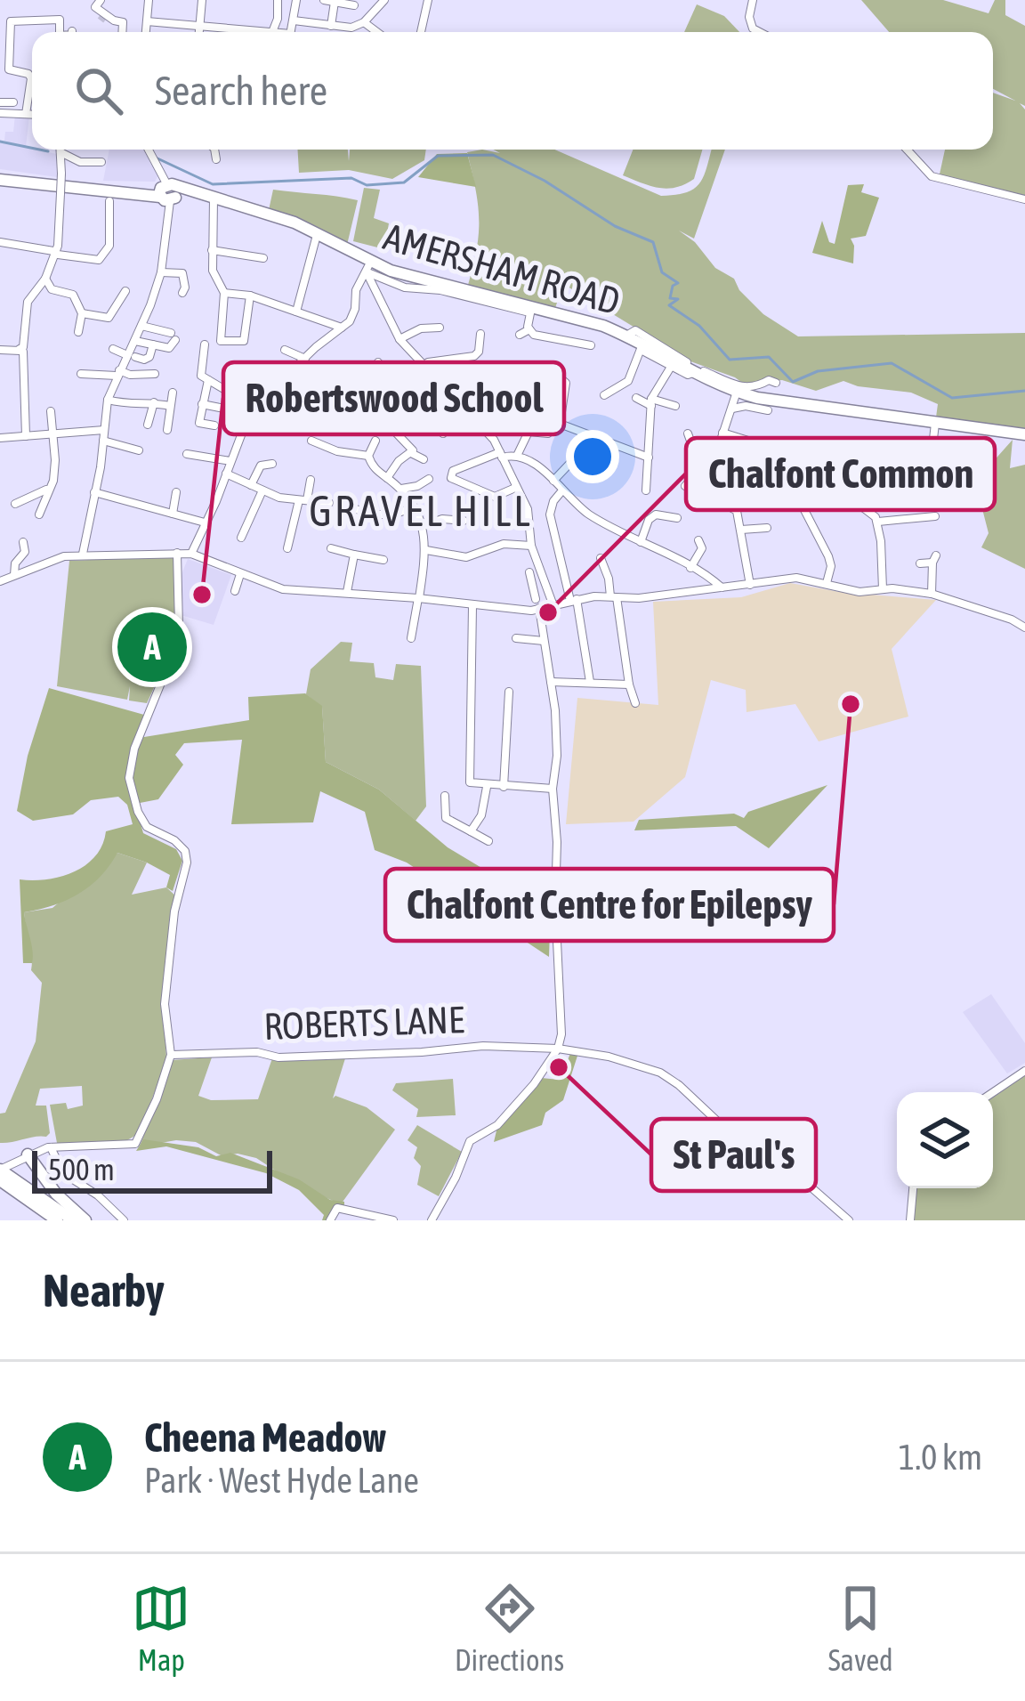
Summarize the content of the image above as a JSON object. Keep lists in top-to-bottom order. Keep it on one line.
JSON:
{"streets":{"highway":["AMERSHAM ROAD"],"street":["ROBERTS LANE"]},"districts":["GRAVEL HILL"],"places":["Robertswood School","Chalfont Common","Chalfont Centre for Epilepsy","St Paul's"],"scale_bar":"500 m","page":{"search":"Search here","pins":"A","scale":"500 m","heading":"Nearby","list":[{"mark":"A","name":"Cheena Meadow","note":"Park · West Hyde Lane","value":"1.0 km"}],"nav":["Map","Directions","Saved"]}}
